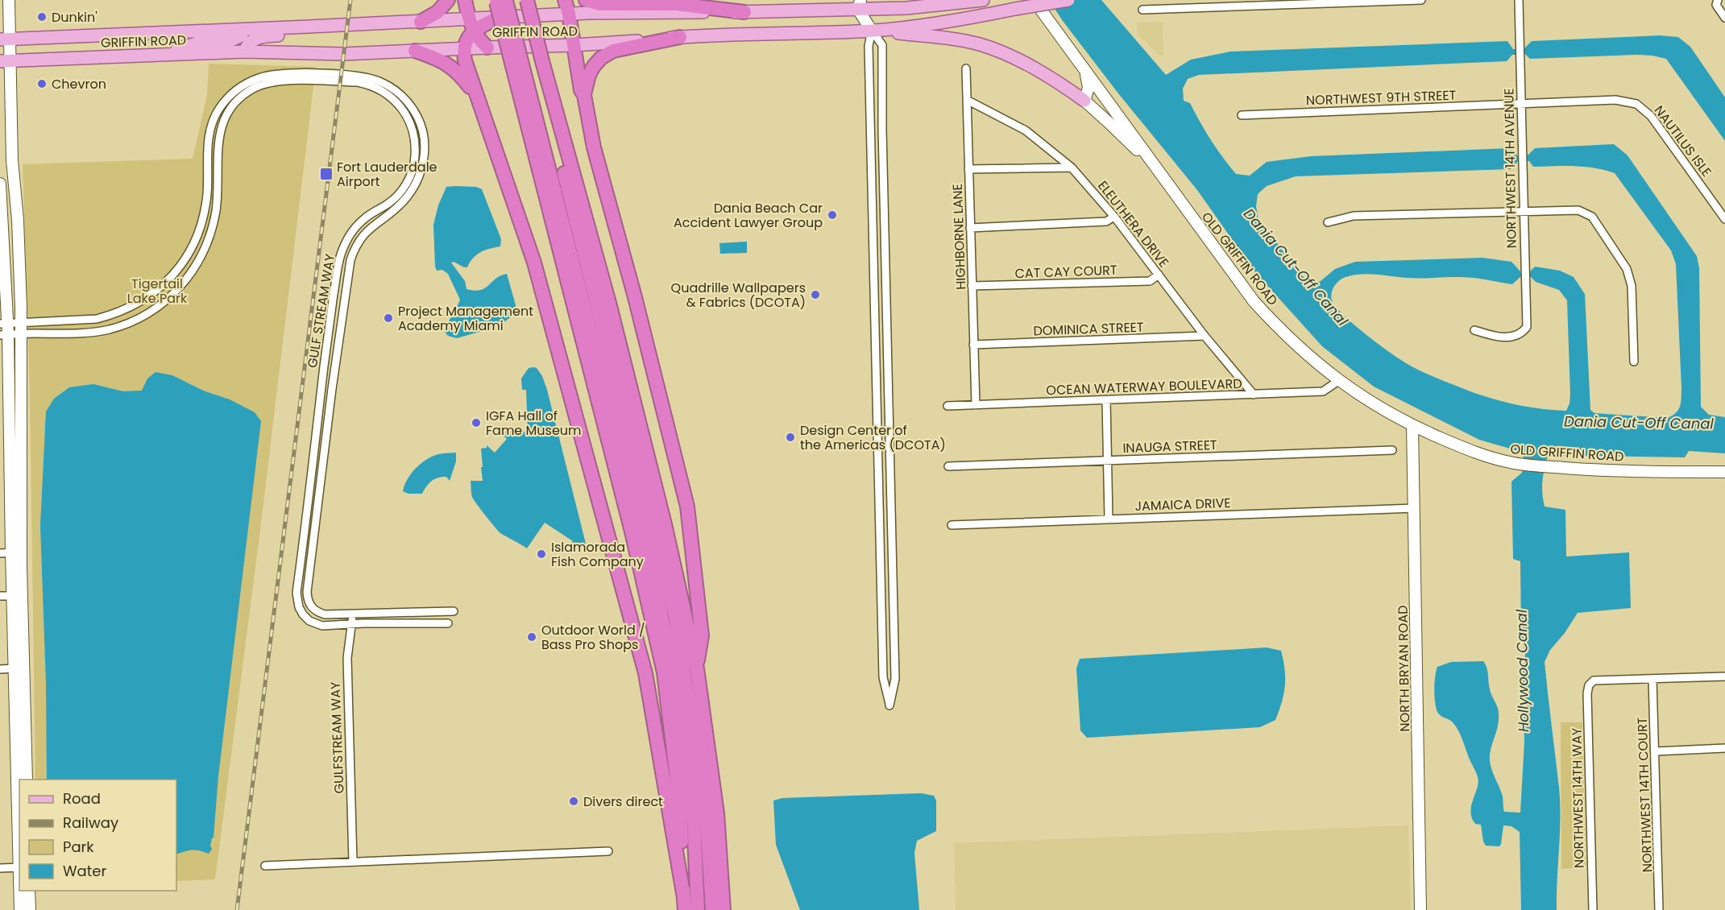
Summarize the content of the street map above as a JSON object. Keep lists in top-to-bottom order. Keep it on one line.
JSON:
{"streets":{"main road":["GRIFFIN ROAD"],"street":["NORTHWEST 9TH STREET","NAUTILUS ISLE","NORTHWEST 14TH AVENUE","ELEUTHERA DRIVE","HIGHBORNE LANE","OLD GRIFFIN ROAD","CAT CAY COURT","GULF STREAM WAY","DOMINICA STREET","OCEAN WATERWAY BOULEVARD","INAUGA STREET","JAMAICA DRIVE","NORTH BRYAN ROAD","GULFSTREAM WAY","NORTHWEST 14TH COURT","NORTHWEST 14TH WAY"]},"crossings":[["NORTHWEST 9TH STREET","NAUTILUS ISLE"],["NORTHWEST 9TH STREET","NORTHWEST 14TH AVENUE"],["NAUTILUS ISLE","NORTHWEST 14TH AVENUE"],["ELEUTHERA DRIVE","HIGHBORNE LANE"],["ELEUTHERA DRIVE","CAT CAY COURT"],["ELEUTHERA DRIVE","DOMINICA STREET"],["ELEUTHERA DRIVE","OCEAN WATERWAY BOULEVARD"],["HIGHBORNE LANE","CAT CAY COURT"],["HIGHBORNE LANE","DOMINICA STREET"],["HIGHBORNE LANE","OCEAN WATERWAY BOULEVARD"],["OLD GRIFFIN ROAD","OCEAN WATERWAY BOULEVARD"],["OLD GRIFFIN ROAD","NORTH BRYAN ROAD"],["GULF STREAM WAY","GULFSTREAM WAY"],["JAMAICA DRIVE","NORTH BRYAN ROAD"],["NORTHWEST 14TH COURT","NORTHWEST 14TH WAY"]],"water":["Dania Cut-Off Canal","Hollywood Canal"],"parks":["Tigertail Lake Park"],"places":{"other":["Dunkin'","Chevron","Dania Beach Car Accident Lawyer Group","Quadrille Wallpapers & Fabrics (DCOTA)","Project Management Academy Miami","IGFA Hall of Fame Museum","Design Center of the Americas (DCOTA)","Islamorada Fish Company","Outdoor World / Bass Pro Shops","Divers direct"],"transit":["Fort Lauderdale Airport"]},"legend":["Road","Railway","Park","Water"]}
